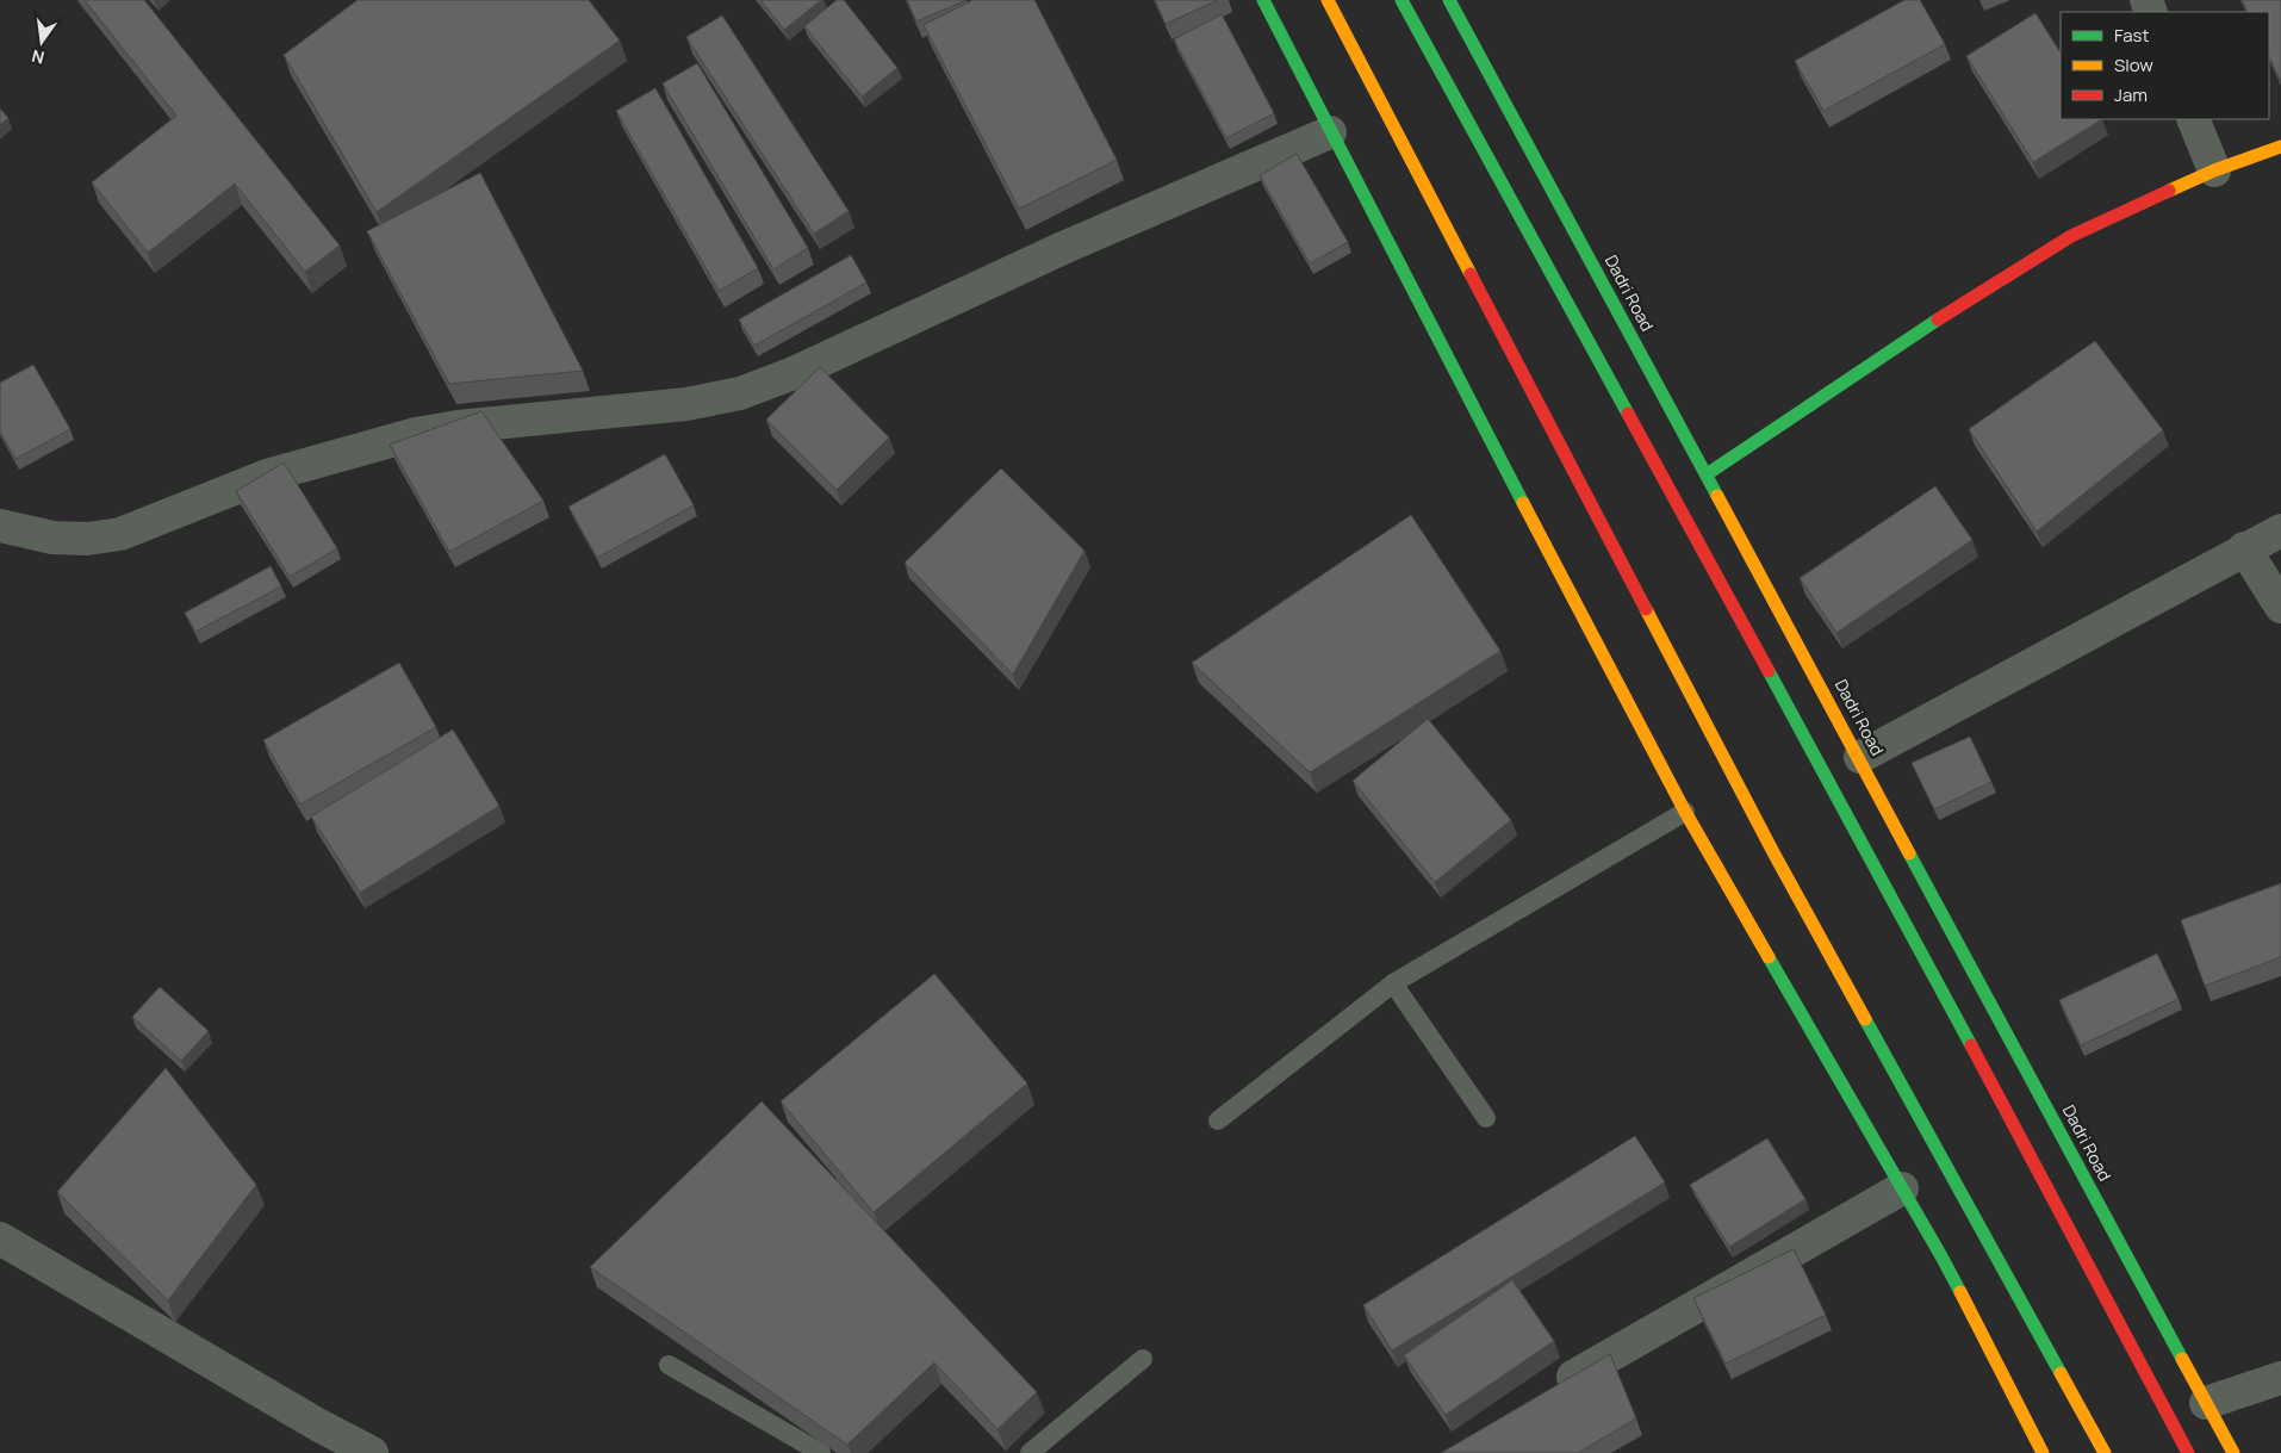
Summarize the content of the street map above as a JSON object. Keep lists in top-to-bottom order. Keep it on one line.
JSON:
{"streets":{"street":["Dadri Road"]},"legend":["Fast","Slow","Jam"],"north":"bottom"}
